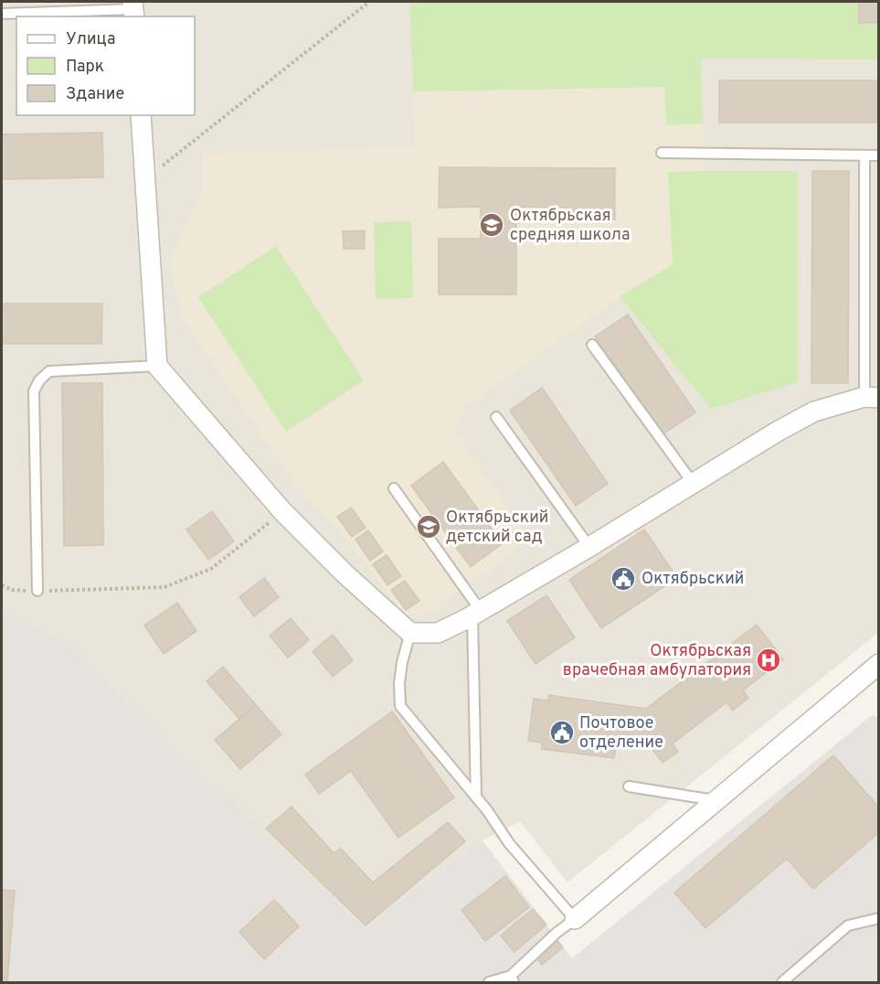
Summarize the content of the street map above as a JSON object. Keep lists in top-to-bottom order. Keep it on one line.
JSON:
{"places":{"school or university":["Октябрьская средняя школа","Октябрьский детский сад"],"public building":["Октябрьский","Почтовое отделение"],"hospital":["Октябрьская врачебная амбулатория"]},"legend":["Улица","Парк","Здание"]}
